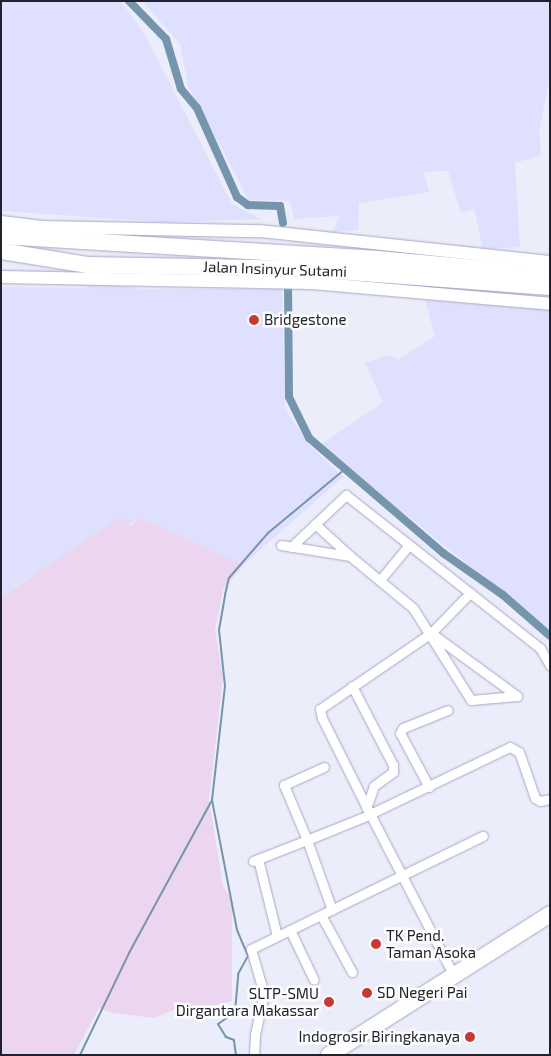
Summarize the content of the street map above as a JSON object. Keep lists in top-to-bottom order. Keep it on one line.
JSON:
{"streets":{"highway":["Jalan Insinyur Sutami"]},"places":["Bridgestone","TK Pend. Taman Asoka","SD Negeri Pai","SLTP-SMU Dirgantara Makassar","Indogrosir Biringkanaya"]}
